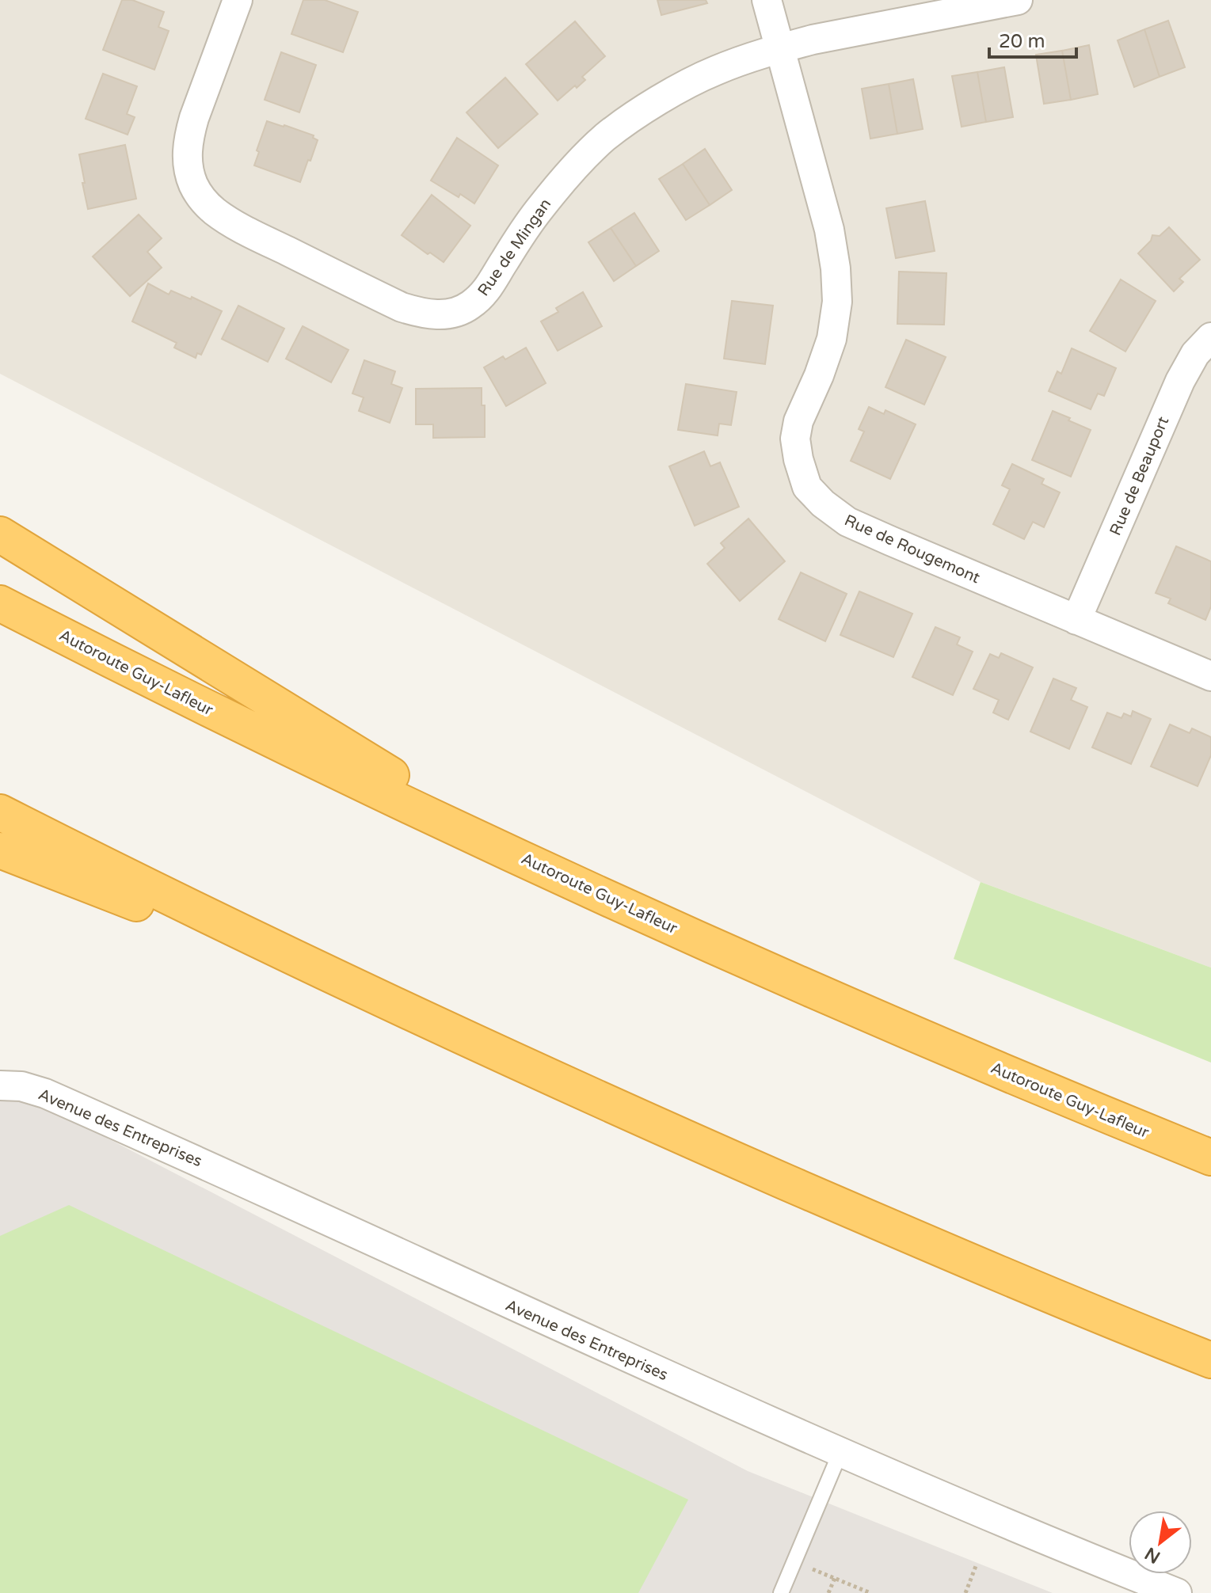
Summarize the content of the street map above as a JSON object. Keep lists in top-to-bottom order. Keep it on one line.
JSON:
{"streets":{"highway":["Autoroute Guy-Lafleur"],"street":["Rue de Mingan","Rue de Beauport","Rue de Rougemont","Avenue des Entreprises"]},"crossings":[["Rue de Mingan","Rue de Rougemont"],["Rue de Beauport","Rue de Rougemont"]],"scale_bar":"20 m","north":"bottom left"}
